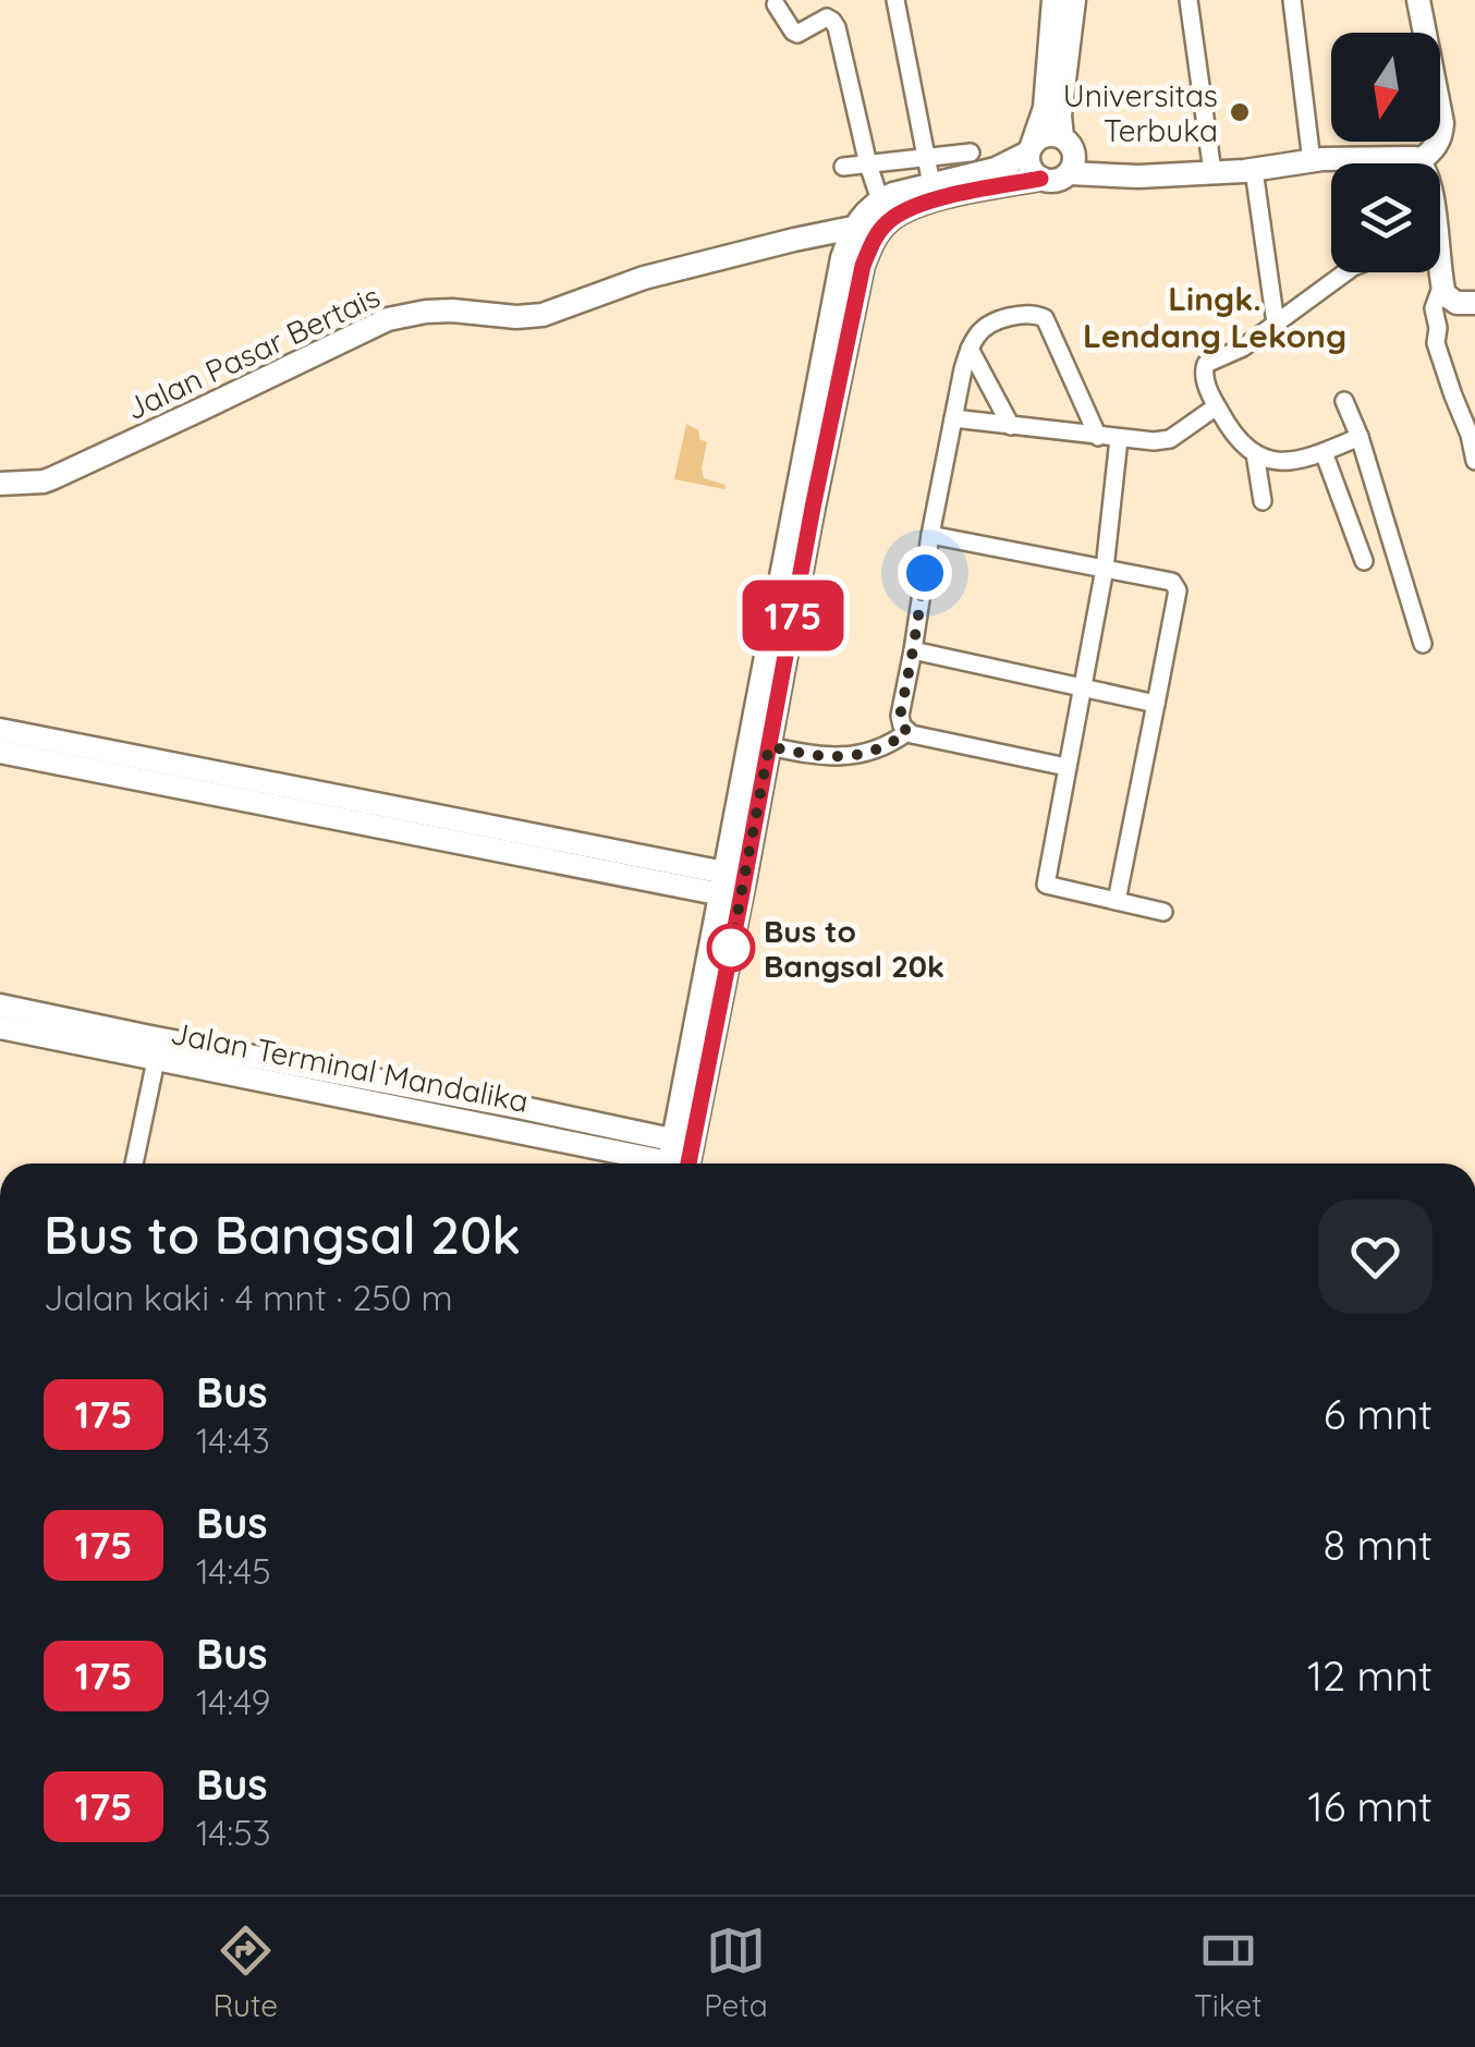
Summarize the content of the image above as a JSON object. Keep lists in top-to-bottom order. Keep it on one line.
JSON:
{"streets":{"street":["Jalan Pasar Bertais","Jalan Terminal Mandalika"]},"districts":["Lingk. Lendang Lekong"],"places":["Universitas Terbuka","Bus to Bangsal 20k"],"lines":["bus line 175"],"north":"bottom","page":{"on_map":"175","heading":["Bus to Bangsal 20k","Jalan kaki · 4 mnt · 250 m"],"list":[{"mark":"175","name":"Bus","note":"14:43","value":"6 mnt"},{"mark":"175","name":"Bus","note":"14:45","value":"8 mnt"},{"mark":"175","name":"Bus","note":"14:49","value":"12 mnt"},{"mark":"175","name":"Bus","note":"14:53","value":"16 mnt"}],"tabs":["Rute","Peta","Tiket"]}}
